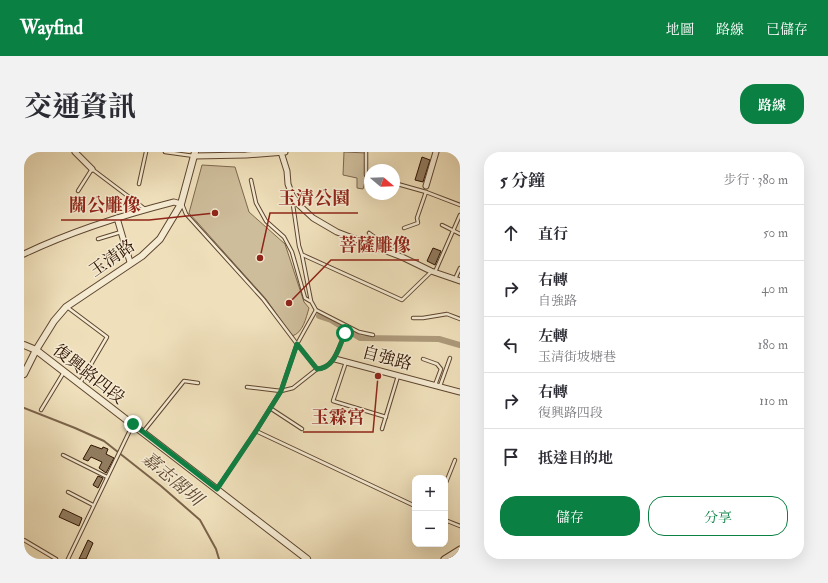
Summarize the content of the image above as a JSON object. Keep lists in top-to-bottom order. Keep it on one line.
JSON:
{"streets":{"street":["玉清路","自強路","復興路四段"]},"crossings":[["玉清路","復興路四段"]],"water":["嘉志閣圳"],"places":["關公雕像","玉清公園","菩薩雕像","玉霖宮"],"north":"right","page":{"header":"Wayfind","nav":["地圖","路線","已儲存"],"title":"交通資訊","buttons":["路線",["儲存","分享"]],"heading":["5 分鐘","步行 · 380 m"],"list":[["直行","50 m"],["右轉","自強路","40 m"],["左轉","玉清街坡塘巷","180 m"],["右轉","復興路四段","110 m"],"抵達目的地"],"map_buttons":["+","−"]}}
